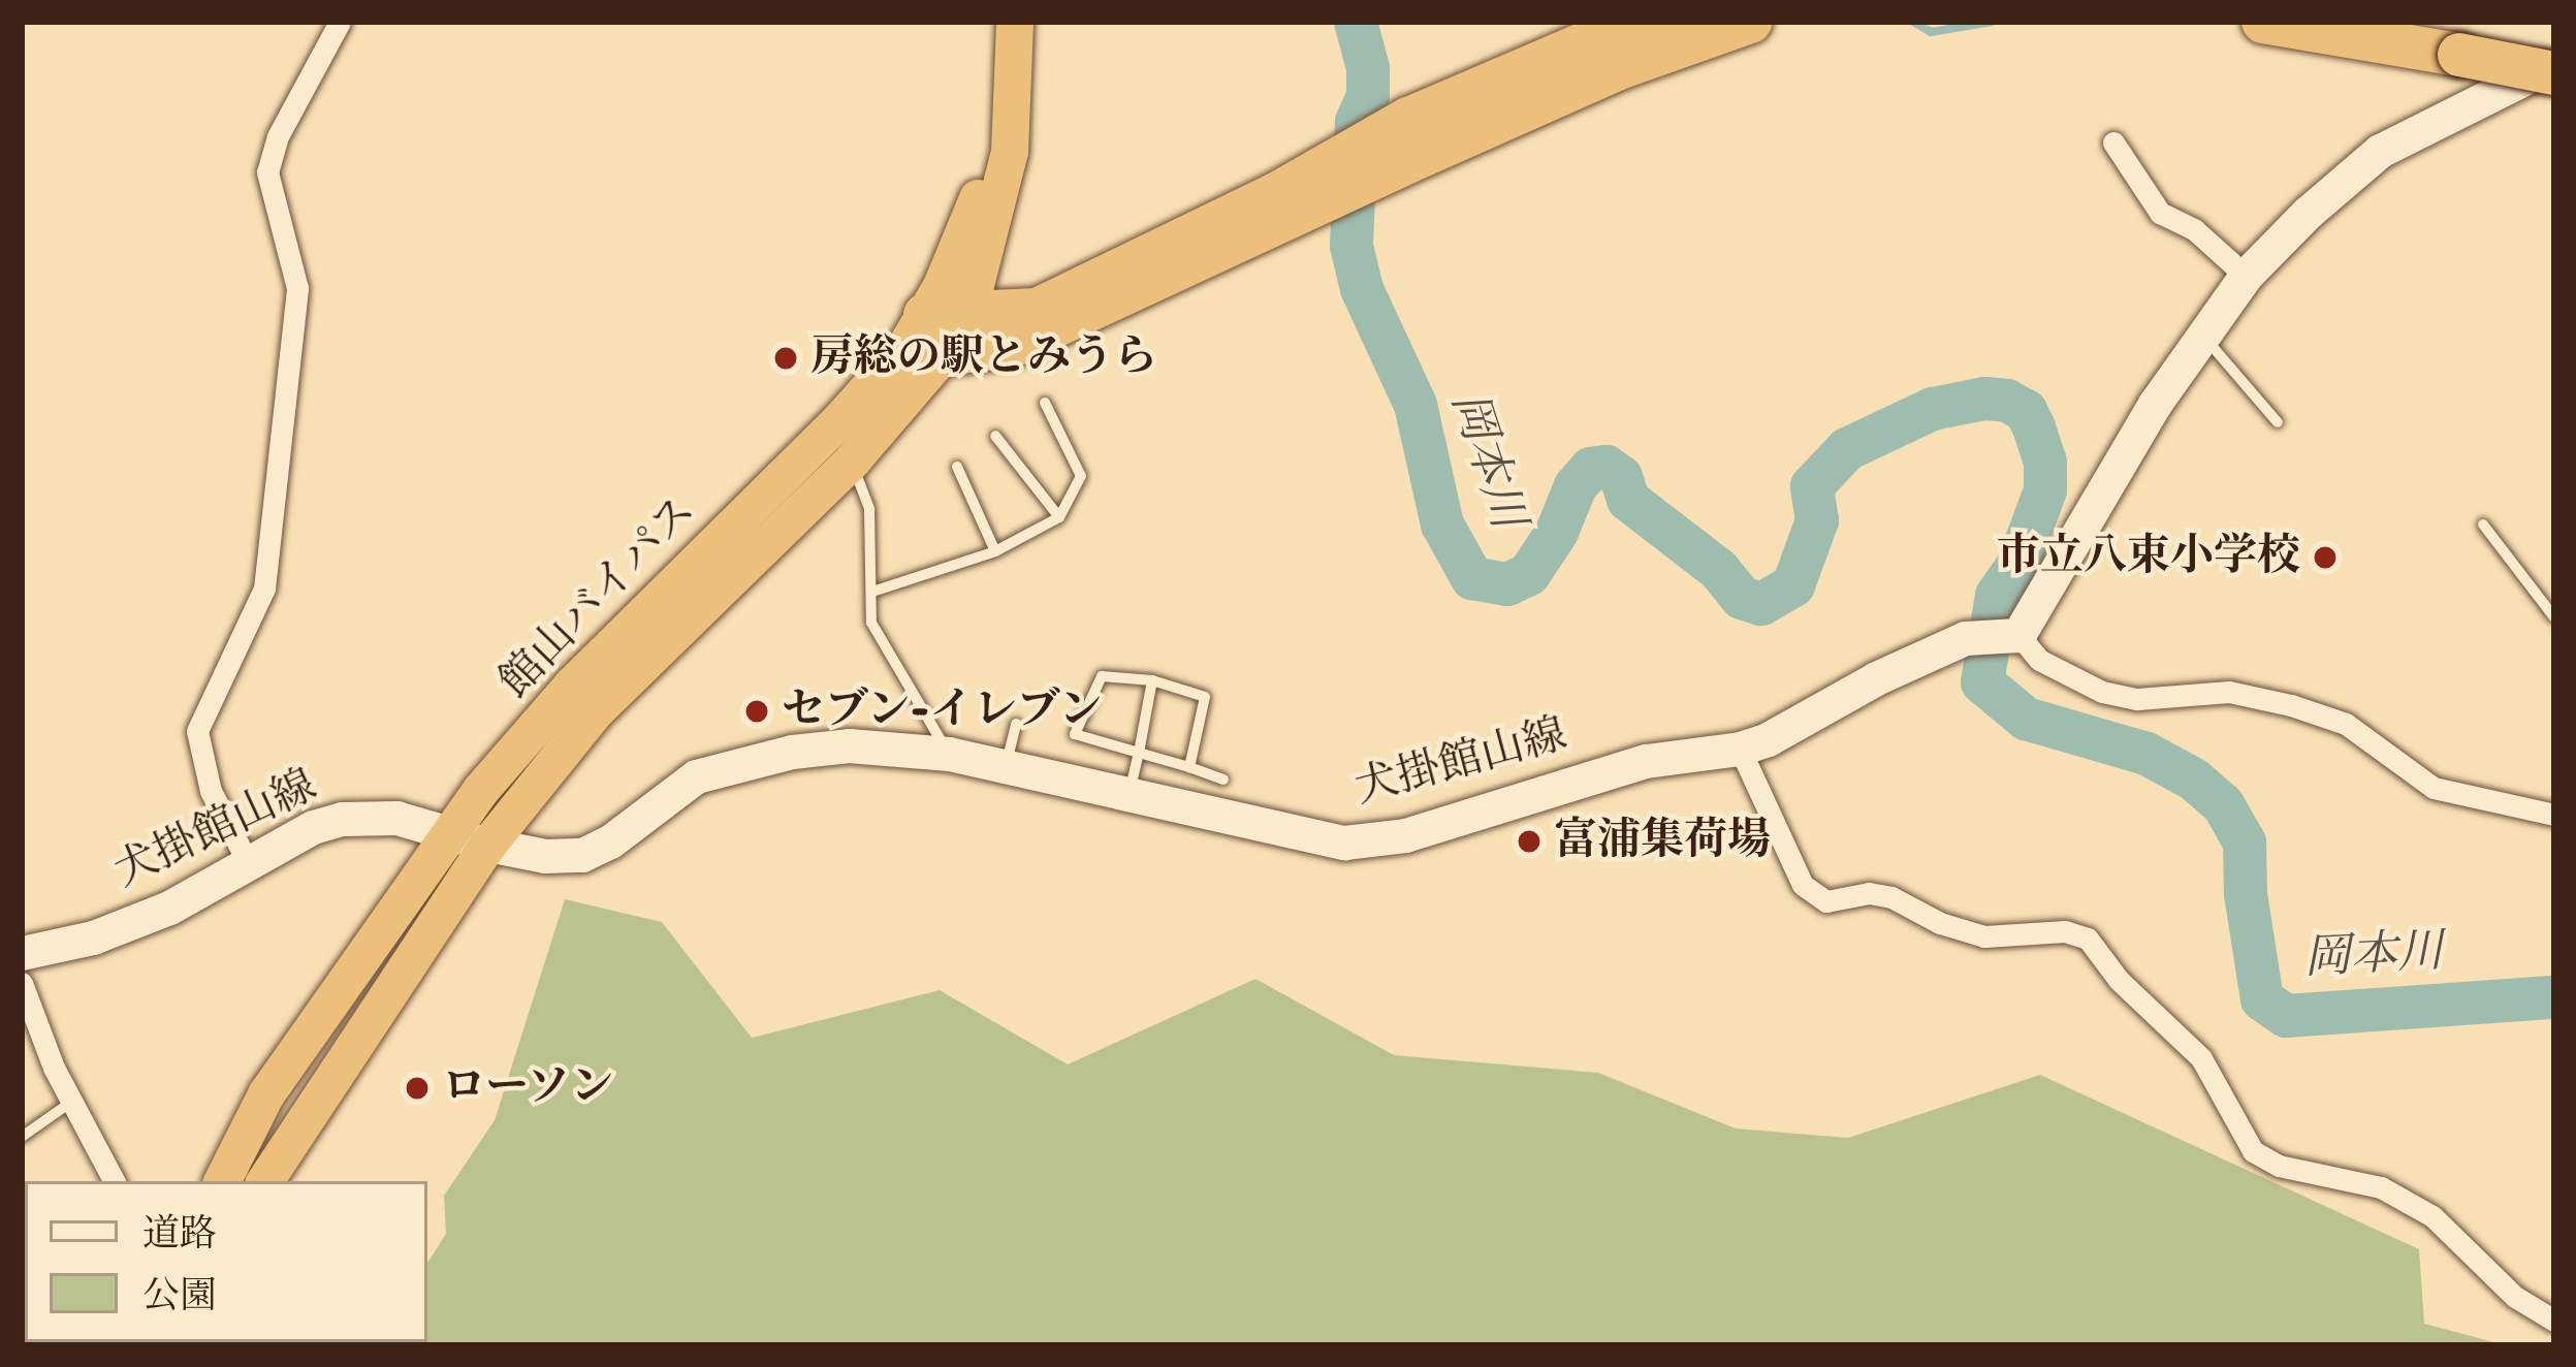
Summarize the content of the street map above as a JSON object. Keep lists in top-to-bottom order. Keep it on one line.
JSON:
{"streets":{"highway":["館山バイパス"],"main road":["犬掛館山線"]},"crossings":[["館山バイパス","犬掛館山線"]],"water":["岡本川"],"places":["房総の駅とみうら","市立八束小学校","セブン-イレブン","富浦集荷場","ローソン"],"legend":["道路","公園"]}
